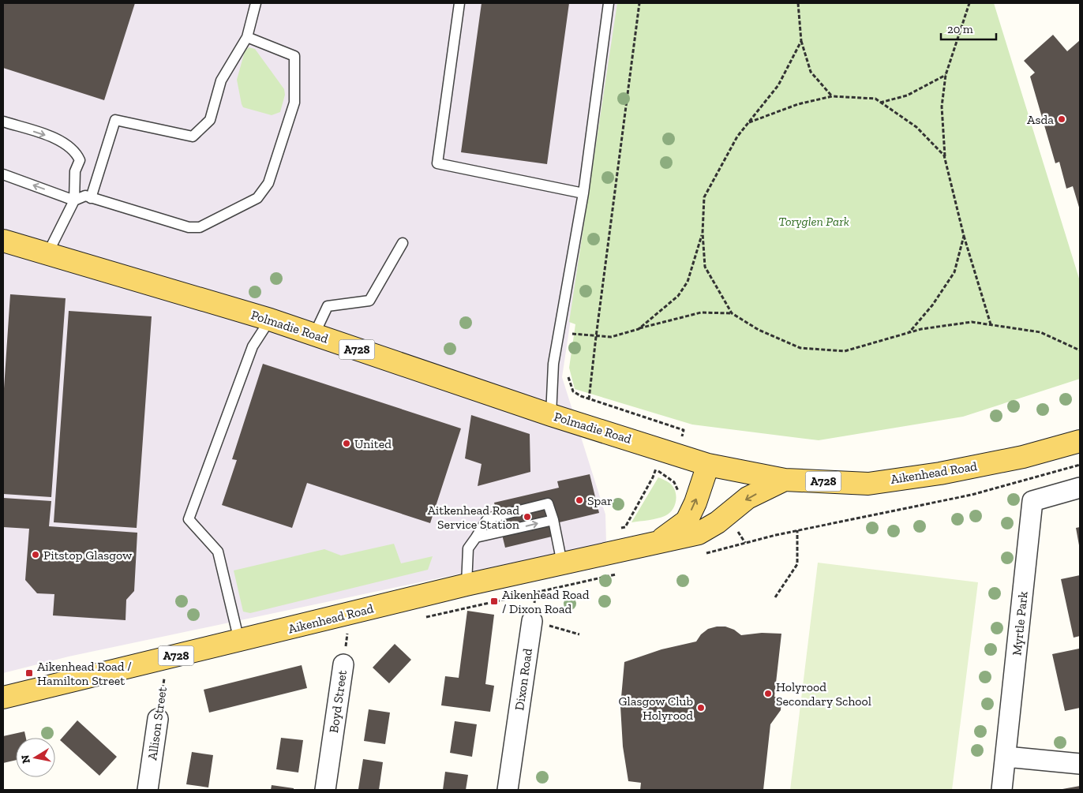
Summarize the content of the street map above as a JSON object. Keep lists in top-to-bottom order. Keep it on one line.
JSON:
{"streets":{"main road":["Polmadie Road","A728","Aikenhead Road"],"street":["Myrtle Park","Dixon Road","Boyd Street","Allison Street"]},"crossings":[["Polmadie Road","Aikenhead Road"],["Aikenhead Road","Boyd Street"],["Aikenhead Road","Allison Street"]],"parks":["Toryglen Park"],"places":{"other":["Asda","United","Spar","Aitkenhead Road Service Station","Pitstop Glasgow","Holyrood Secondary School","Glasgow Club Holyrood"],"transit":["Aikenhead Road / Dixon Road","Aikenhead Road / Hamilton Street"]},"scale_bar":"20 m","north":"left"}
